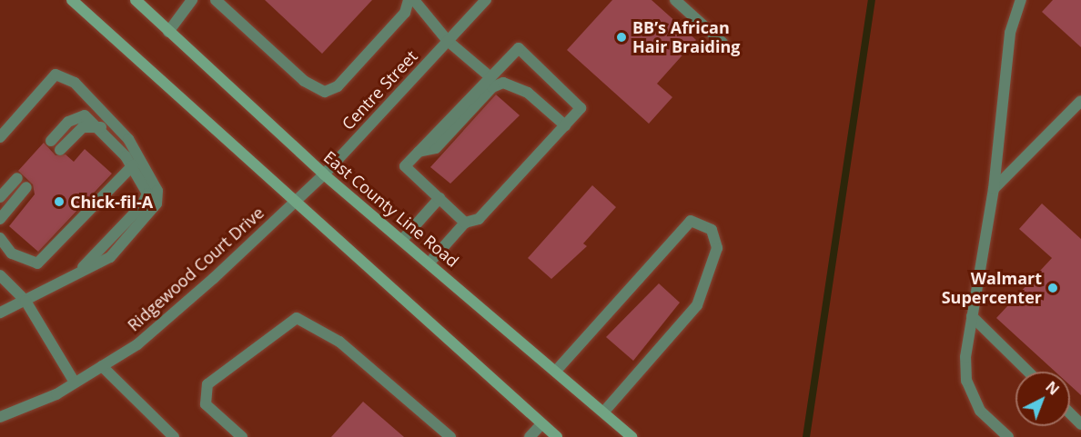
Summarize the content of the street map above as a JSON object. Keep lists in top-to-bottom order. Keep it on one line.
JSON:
{"streets":{"main road":["East County Line Road"],"street":["Centre Street","Ridgewood Court Drive"]},"crossings":[["Centre Street","East County Line Road"],["Centre Street","Ridgewood Court Drive"]],"places":["BB’s African Hair Braiding","Chick-fil-A","Walmart Supercenter"],"north":"top right"}
